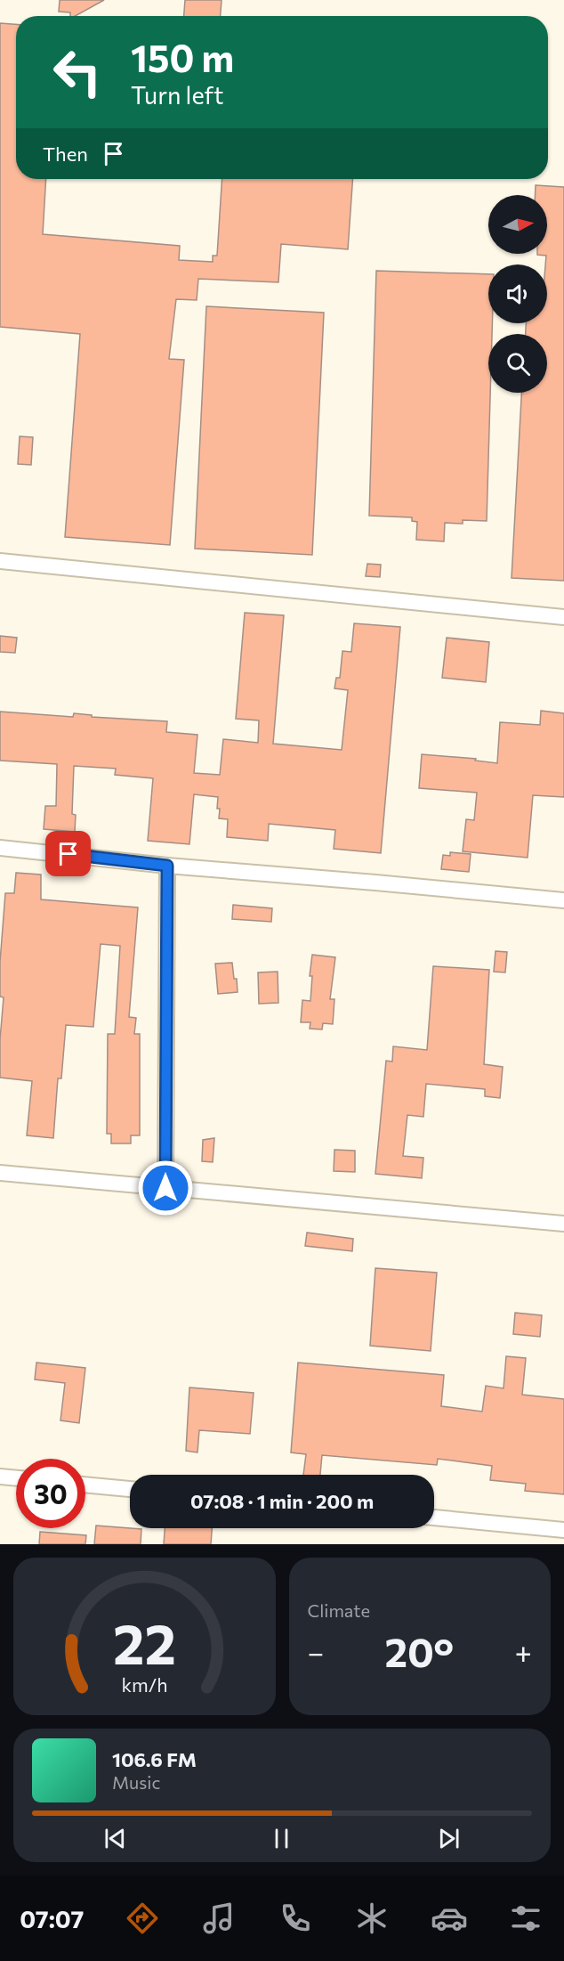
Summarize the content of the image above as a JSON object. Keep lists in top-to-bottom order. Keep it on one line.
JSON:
{"north":"right","page":{"turn":["150 m","Turn left"],"then":"Then","limit":"30","trip":"07:08 · 1 min · 200 m","tile":"Climate","heat":["−","20°","+"],"song":["106.6 FM","Music"],"tabs":"07:07","gauge":["22","km/h"]}}
